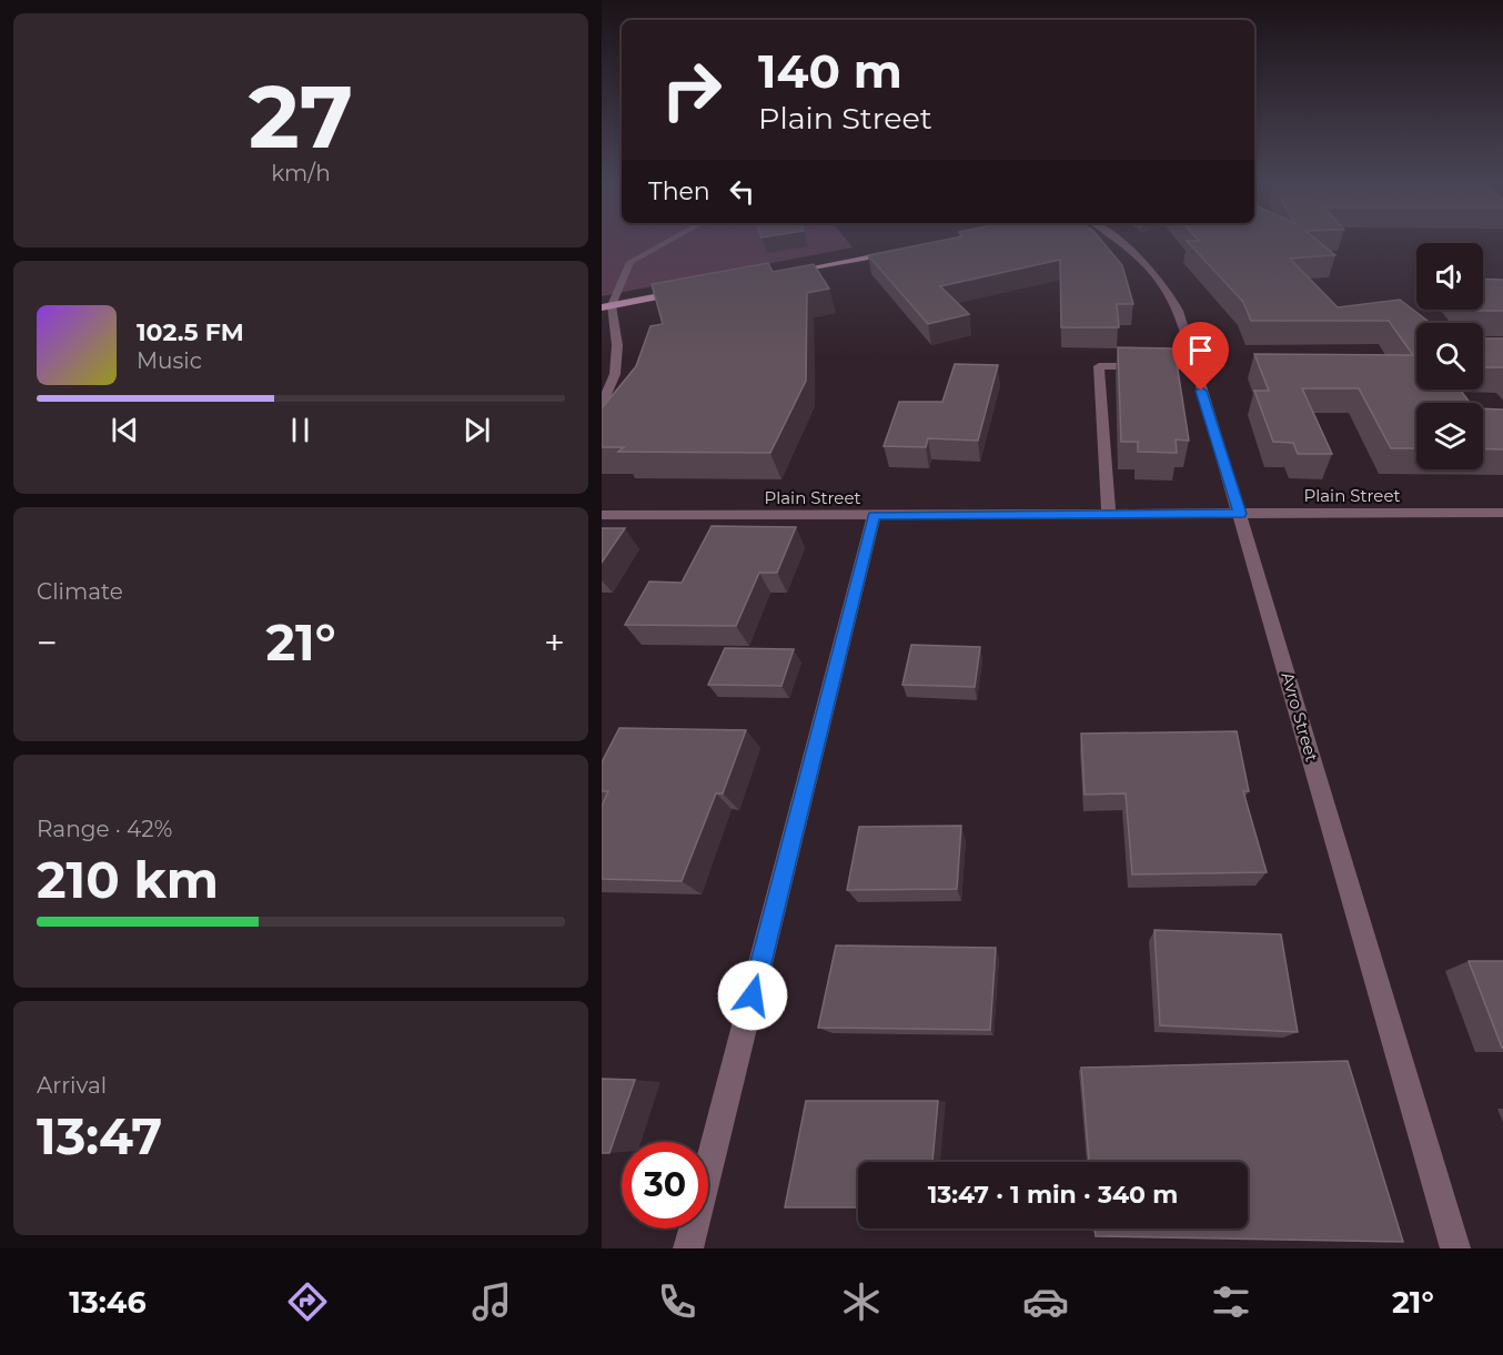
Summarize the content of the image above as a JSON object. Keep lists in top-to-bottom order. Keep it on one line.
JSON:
{"streets":{"street":["Plain Street","Avro Street"]},"crossings":[["Plain Street","Avro Street"]],"page":{"tile":[["27","km/h"],"Climate",["Range · 42%","210 km"],["Arrival","13:47"]],"turn":["140 m","Plain Street"],"then":"Then","song":["102.5 FM","Music"],"heat":["−","21°","+"],"limit":"30","trip":"13:47 · 1 min · 340 m","tabs":["13:46","21°"]}}
